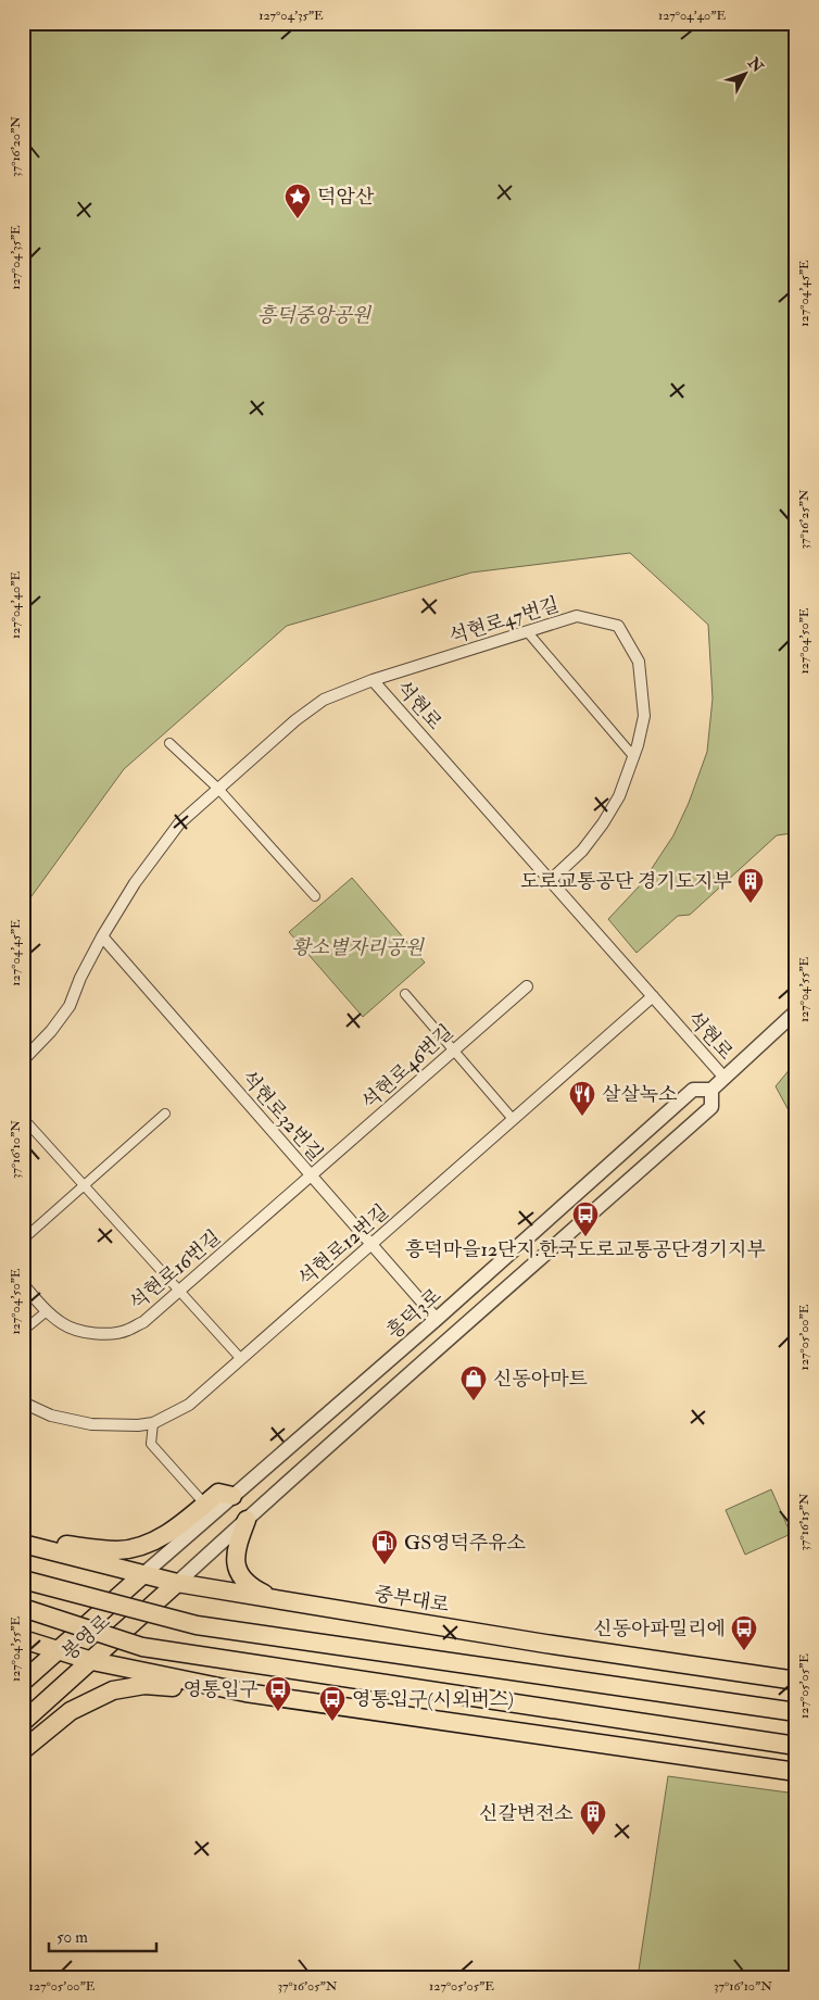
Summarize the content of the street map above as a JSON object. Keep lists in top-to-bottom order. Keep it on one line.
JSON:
{"streets":{"main road":["중부대로","봉영로"],"street":["석현로47번길","석현로","석현로46번길","석현로32번길","석현로12번길","석현로16번길","흥덕3로"]},"crossings":[["석현로47번길","석현로"],["석현로","석현로32번길"],["석현로","석현로12번길"],["석현로","흥덕3로"],["석현로46번길","석현로32번길"],["석현로46번길","석현로16번길"],["석현로32번길","석현로12번길"],["석현로32번길","석현로16번길"],["석현로32번길","흥덕3로"],["흥덕3로","중부대로"],["흥덕3로","봉영로"],["중부대로","봉영로"]],"parks":["흥덕중앙공원","황소별자리공원"],"places":{"place":["덕암산"],"building":["도로교통공단 경기도지부","신갈변전소"],"restaurant":["살살녹소"],"bus stop":["흥덕마을12단지.한국도로교통공단경기지부","신동아파밀리에","영통입구","영통입구(시외버스)"],"shop":["신동아마트"],"fuel station":["GS영덕주유소"]},"scale_bar":"50 m","north":"top right","coordinates":["127°04'35\"E","127°04'40\"E","37°16'20\"N","127°04'45\"E","37°16'25\"N","127°04'50\"E","127°04'55\"E","37°16'10\"N","127°05'00\"E","37°16'15\"N","127°05'05\"E","37°16'05\"N"]}
